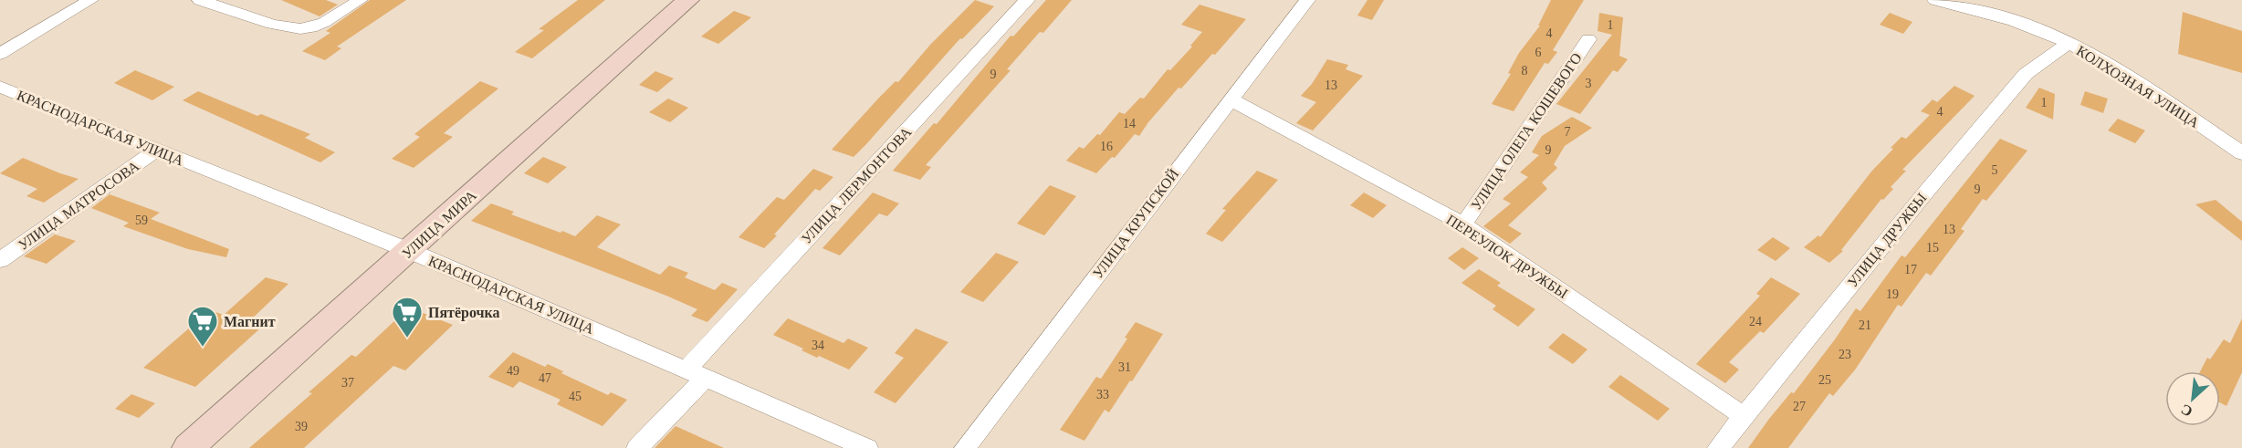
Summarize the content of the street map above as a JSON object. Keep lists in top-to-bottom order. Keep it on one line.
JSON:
{"streets":{"main road":["УЛИЦА МИРА"],"street":["КОЛХОЗНАЯ УЛИЦА","КРАСНОДАРСКАЯ УЛИЦА","УЛИЦА ОЛЕГА КОШЕВОГО","УЛИЦА ЛЕРМОНТОВА","УЛИЦА МАТРОСОВА","УЛИЦА КРУПСКОЙ","УЛИЦА ДРУЖБЫ","ПЕРЕУЛОК ДРУЖБЫ"]},"crossings":[["КОЛХОЗНАЯ УЛИЦА","УЛИЦА ДРУЖБЫ"],["КРАСНОДАРСКАЯ УЛИЦА","УЛИЦА ЛЕРМОНТОВА"],["КРАСНОДАРСКАЯ УЛИЦА","УЛИЦА МАТРОСОВА"],["КРАСНОДАРСКАЯ УЛИЦА","УЛИЦА МИРА"],["УЛИЦА ОЛЕГА КОШЕВОГО","ПЕРЕУЛОК ДРУЖБЫ"],["УЛИЦА КРУПСКОЙ","ПЕРЕУЛОК ДРУЖБЫ"],["УЛИЦА ДРУЖБЫ","ПЕРЕУЛОК ДРУЖБЫ"]],"places":{"supermarket":["Пятёрочка","Магнит"]},"house_numbers":["1","4","6","8","9","3","13","1","4","14","7","16","9","5","9","59","13","15","17","19","24","21","34","23","31","49","47","25","37","33","45","27","39"],"north":"bottom left"}
